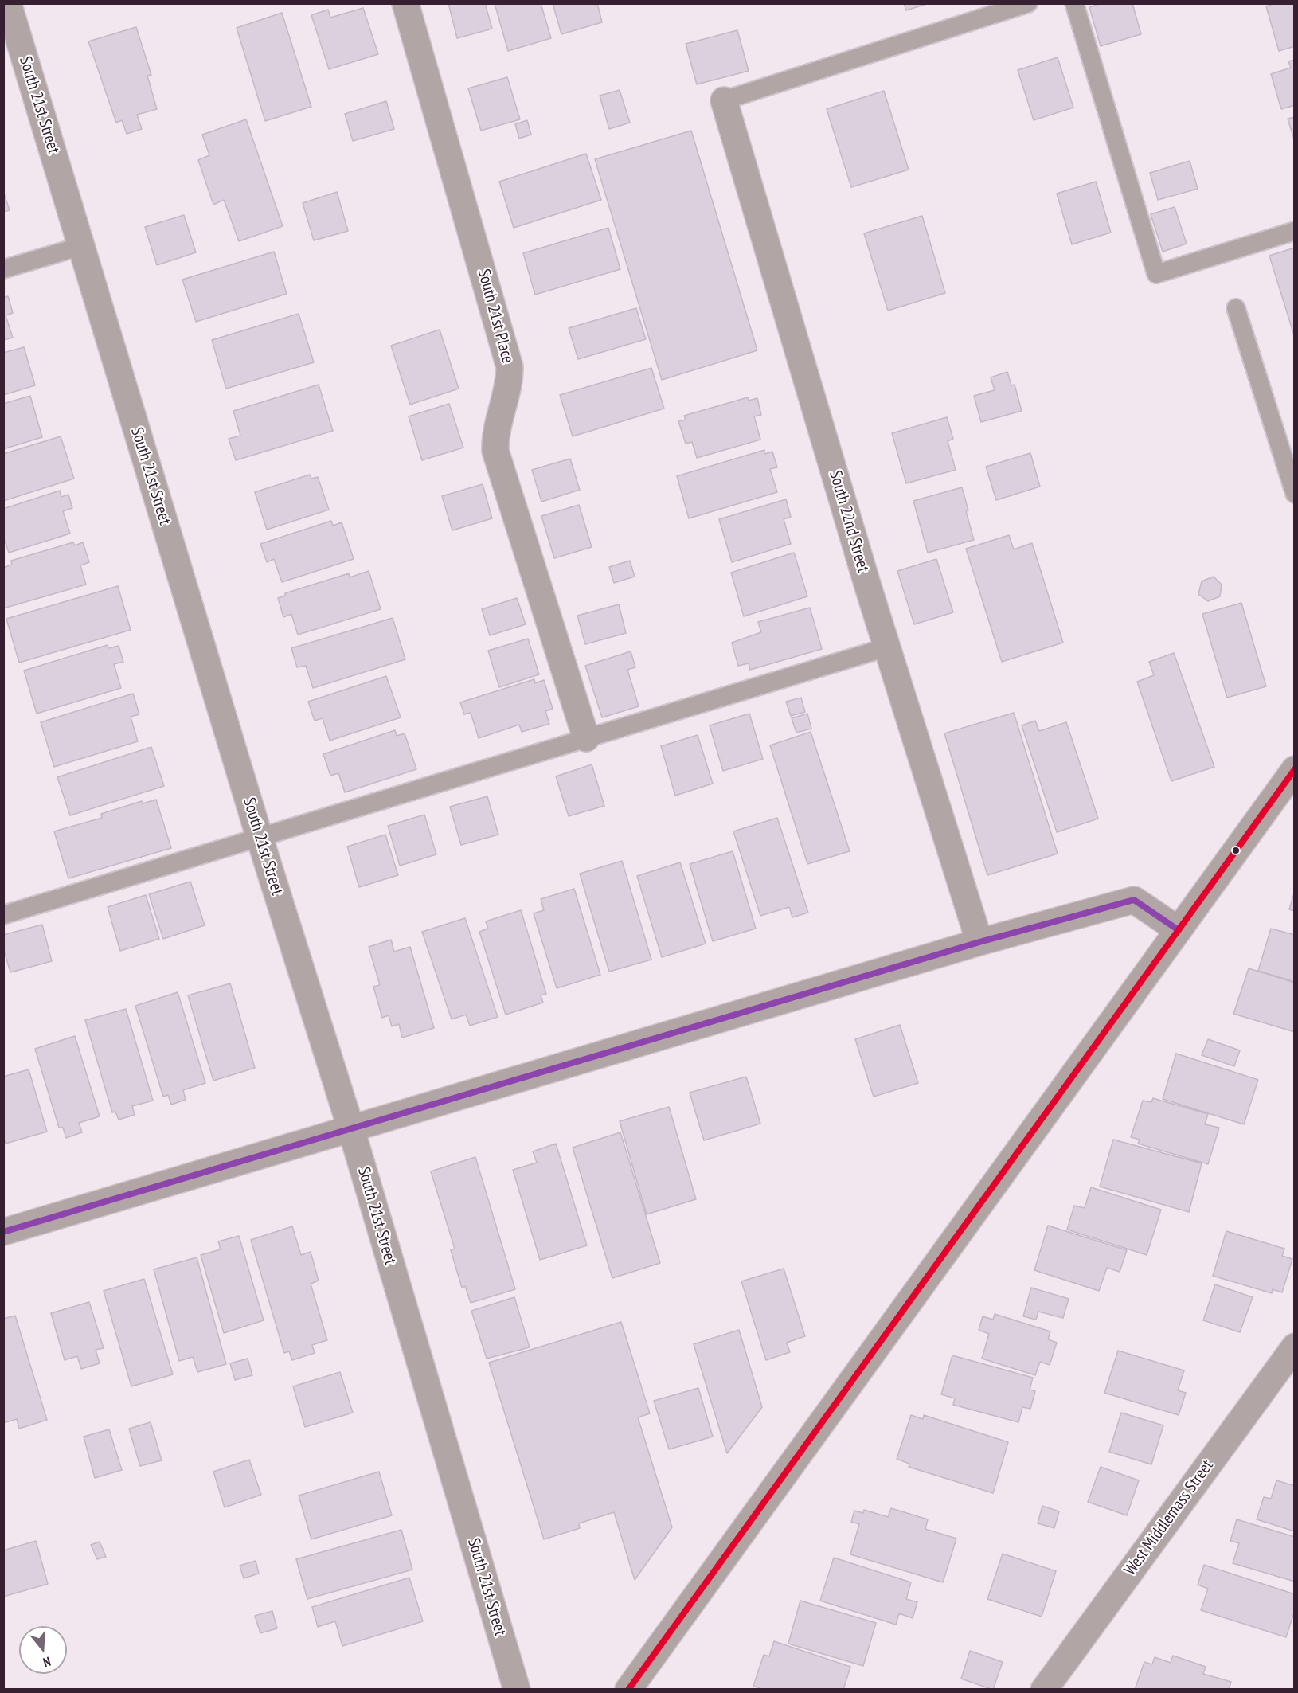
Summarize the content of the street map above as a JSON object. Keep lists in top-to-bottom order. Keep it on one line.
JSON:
{"streets":{"street":["South 21st Street","South 21st Place","South 22nd Street","West Middlemass Street"]},"north":"bottom"}
